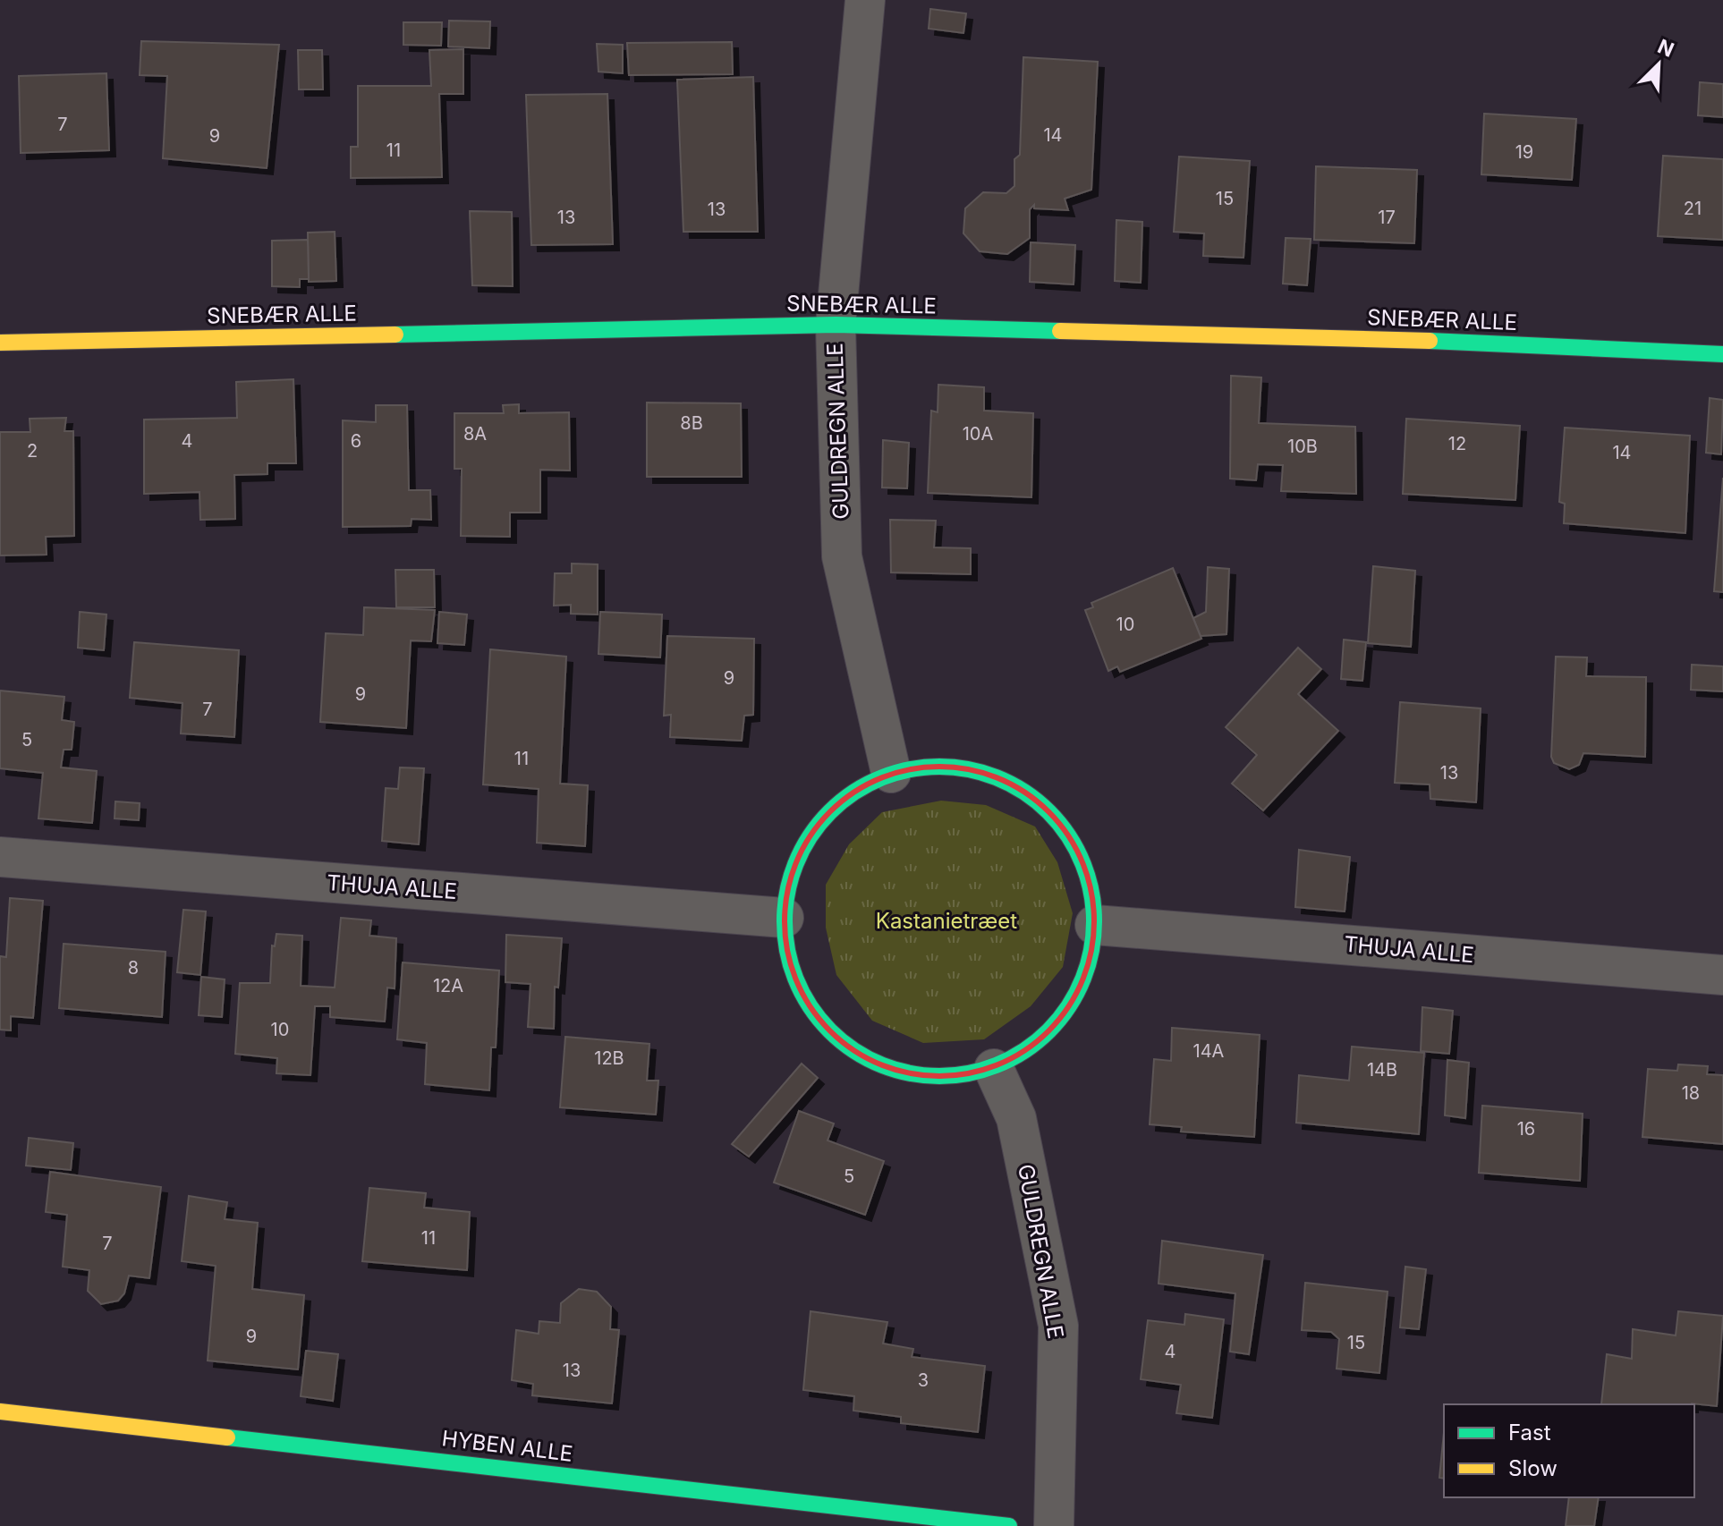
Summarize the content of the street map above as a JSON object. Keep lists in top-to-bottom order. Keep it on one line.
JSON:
{"streets":{"street":["SNEBÆR ALLE","GULDREGN ALLE","THUJA ALLE","HYBEN ALLE"]},"crossings":[["SNEBÆR ALLE","GULDREGN ALLE"]],"parks":["Kastanietræet"],"house_numbers":["7","14","9","11","19","15","21","13","13","17","8B","8A","10A","4","6","12","10B","2","14","10","9","9","7","5","11","13","8","12A","10","14A","12B","14B","18","16","5","11","7","9","15","4","13","3"],"legend":["Fast","Slow"],"north":"top right"}
